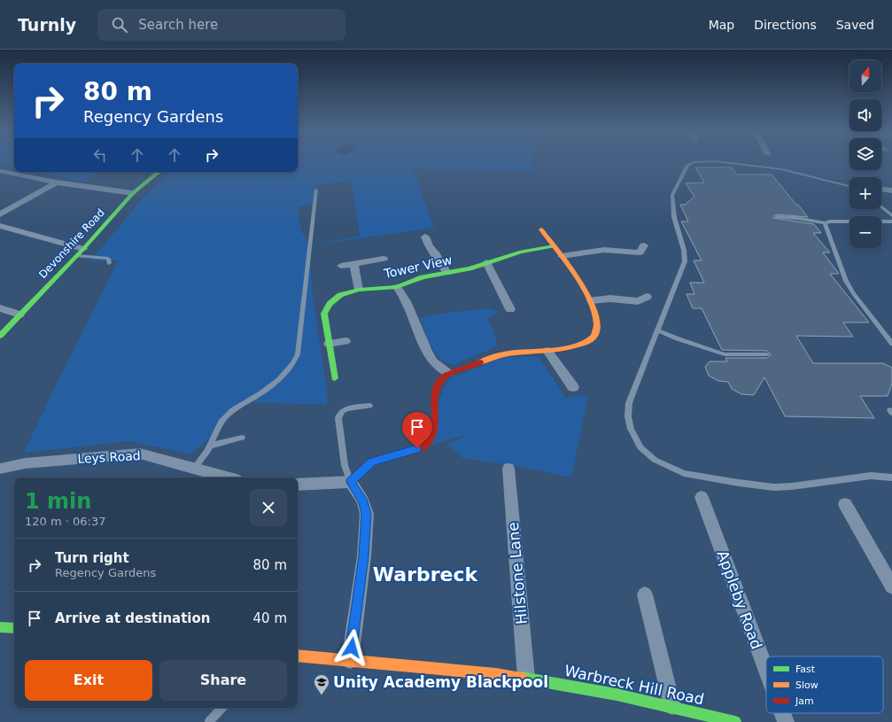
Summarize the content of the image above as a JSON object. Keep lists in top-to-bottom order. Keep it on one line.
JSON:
{"streets":{"street":["Devonshire Road","Tower View","Leys Road","Hilstone Lane","Appleby Road","Warbreck Hill Road"]},"crossings":[["Hilstone Lane","Warbreck Hill Road"]],"districts":["Warbreck"],"places":{"school or university":["Unity Academy Blackpool"]},"legend":["Fast","Slow","Jam"],"north":"top","page":{"header":"Turnly","search":"Search here","nav":["Map","Directions","Saved"],"map_buttons":["+","−"],"turn":["80 m","Regency Gardens"],"heading":["1 min","120 m · 06:37"],"list":[{"name":"Turn right","note":"Regency Gardens","value":"80 m"},{"name":"Arrive at destination","value":"40 m"}],"buttons":["Exit","Share"]}}
